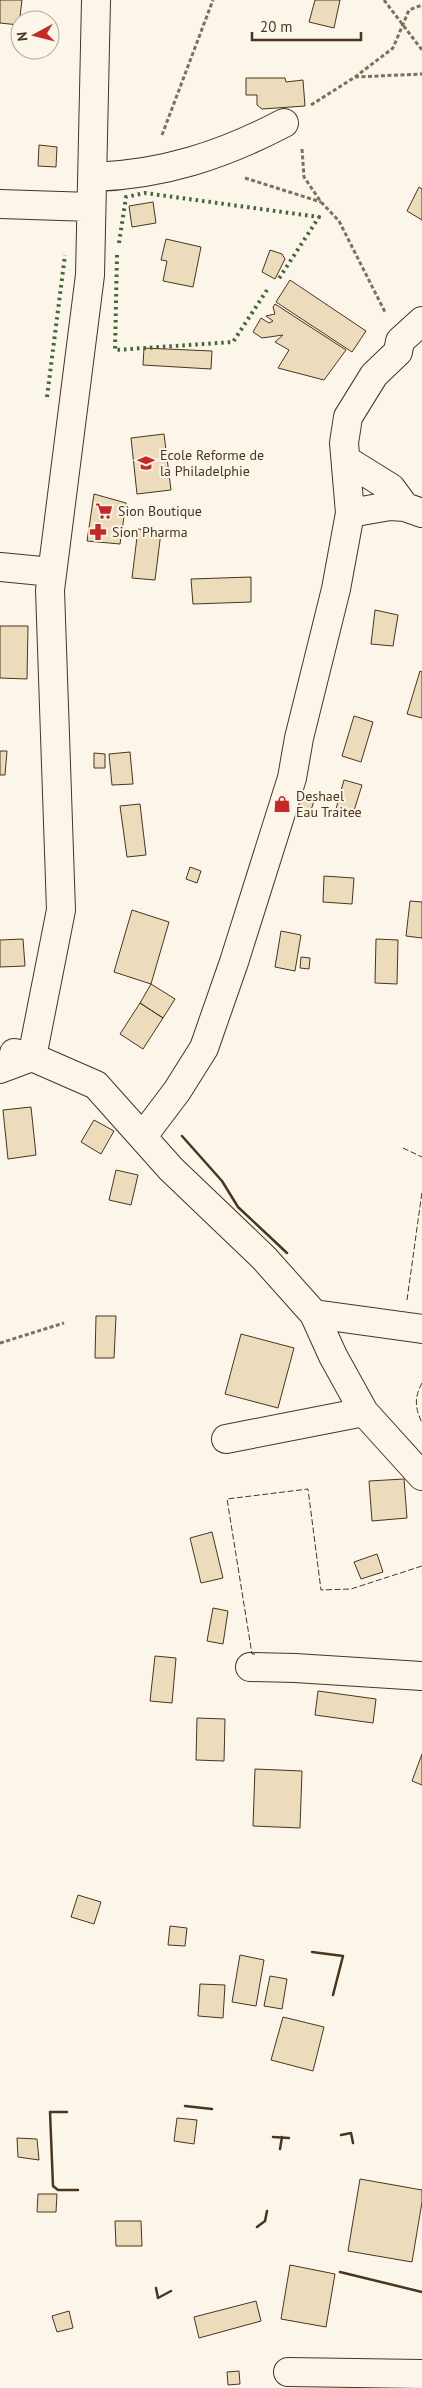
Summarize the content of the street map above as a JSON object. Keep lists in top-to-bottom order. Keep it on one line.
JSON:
{"places":{"school or university":["Ecole Reforme de la Philadelphie"],"supermarket":["Sion Boutique"],"pharmacy":["Sion Pharma"],"shop":["Deshael Eau Traitee"]},"scale_bar":"20 m","north":"left"}
